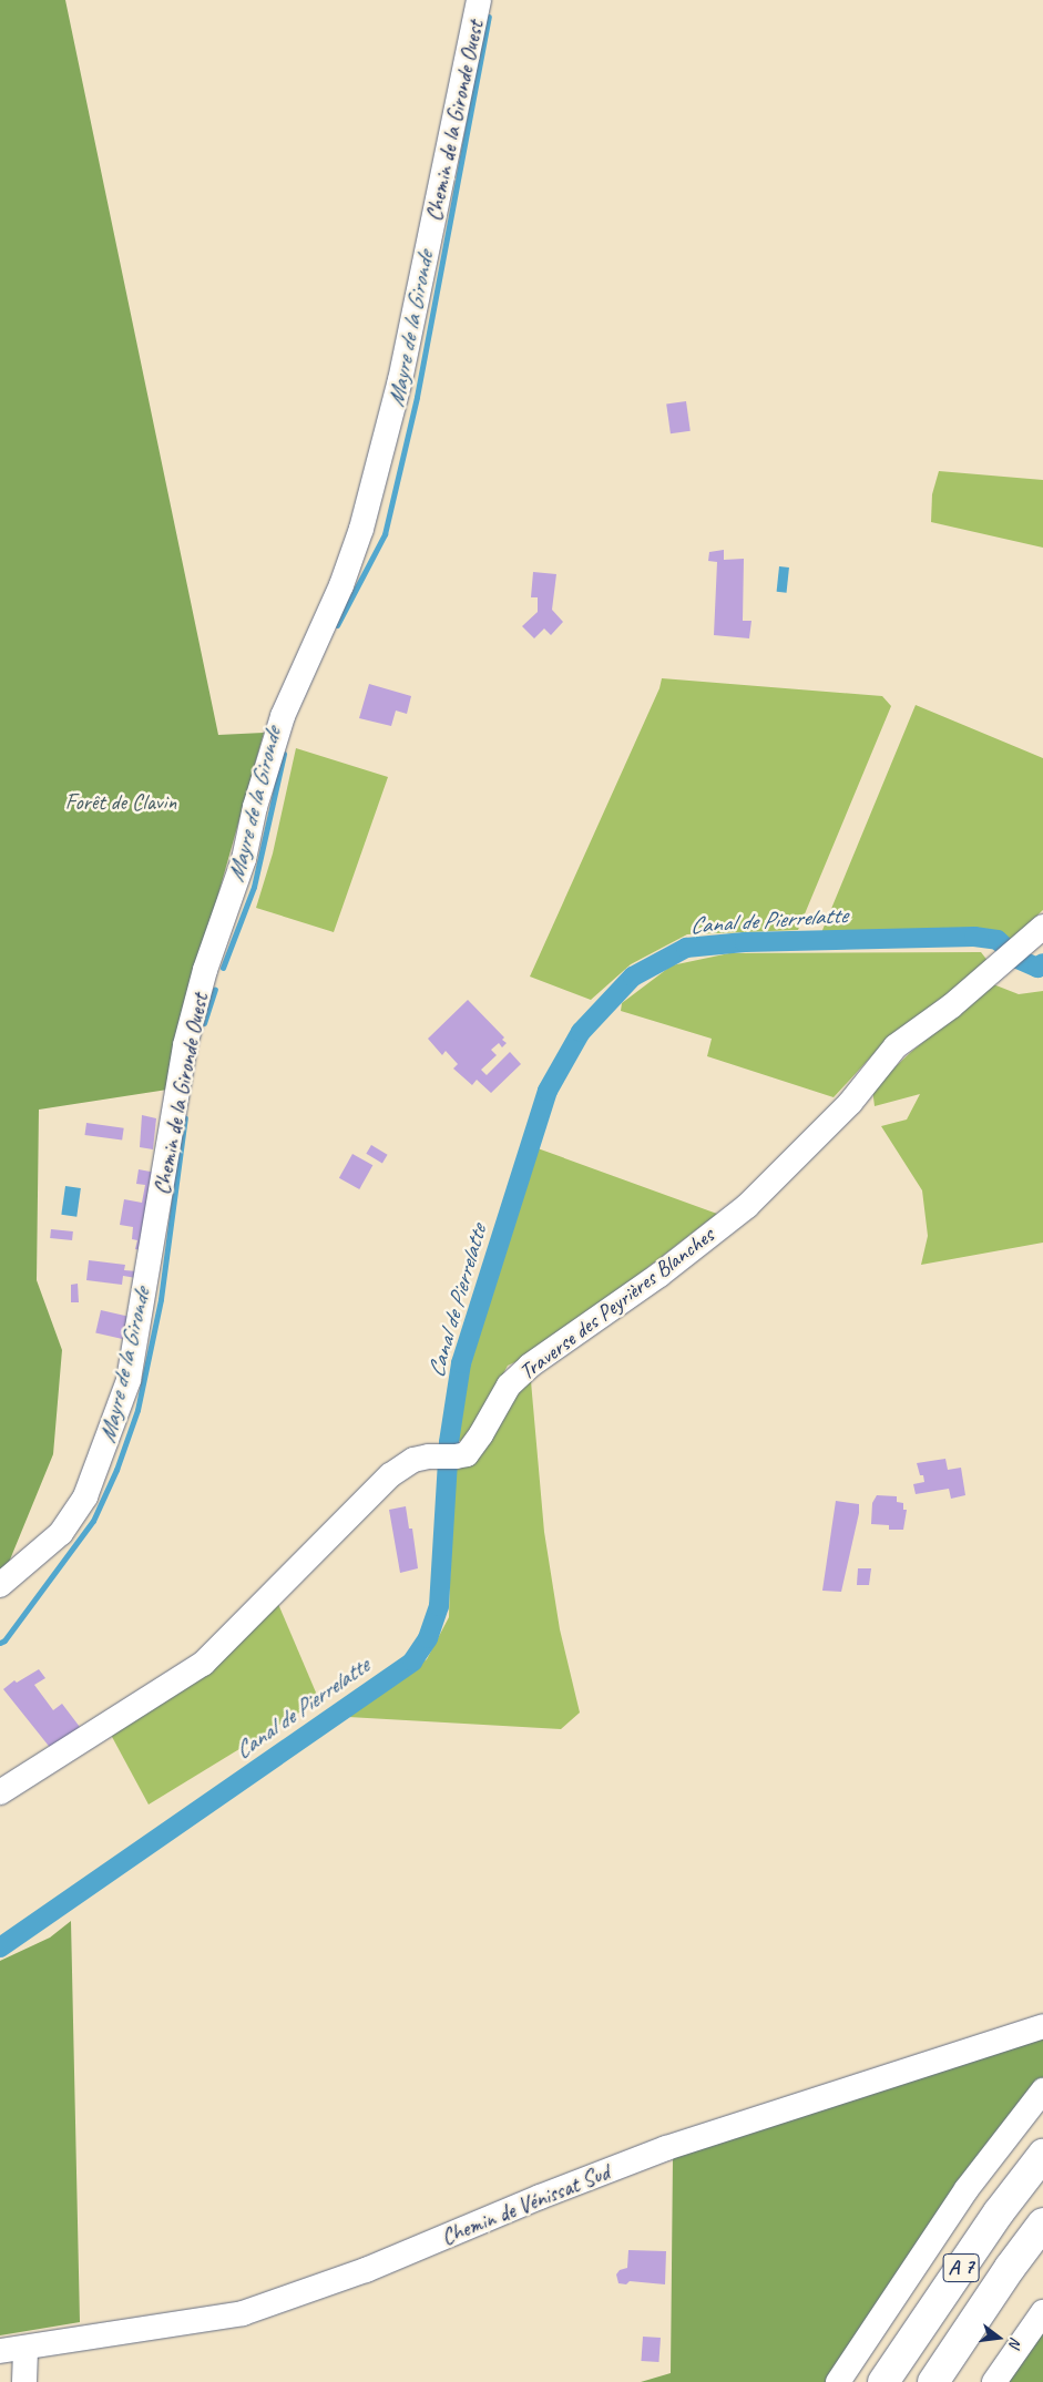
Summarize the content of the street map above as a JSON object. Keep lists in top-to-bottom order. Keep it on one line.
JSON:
{"streets":{"highway":["A 7"],"street":["Chemin de la Gironde Ouest","Traverse des Peyrières Blanches","Chemin de Vénissat Sud"]},"water":["Mayre de la Gironde","Canal de Pierrelatte"],"parks":["Forêt de Clavin"],"north":"right"}
